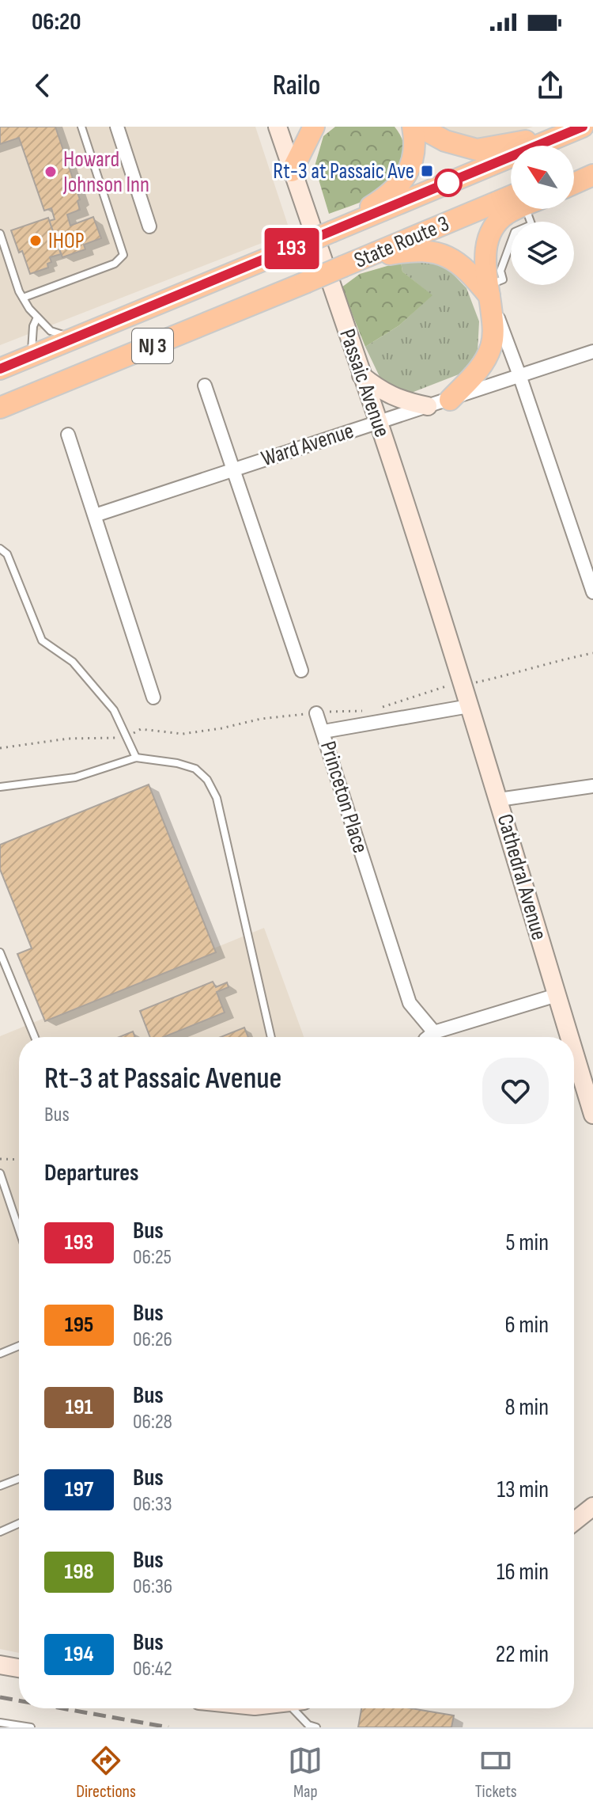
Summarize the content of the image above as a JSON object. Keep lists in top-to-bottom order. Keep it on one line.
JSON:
{"streets":{"highway":["State Route 3","NJ 3"],"main road":["Passaic Avenue","Cathedral Avenue"],"street":["Ward Avenue","Princeton Place"]},"crossings":[["Passaic Avenue","Ward Avenue"],["Passaic Avenue","Cathedral Avenue"],["Princeton Place","Cathedral Avenue"]],"places":{"transit":["Rt-3 at Passaic Ave"],"other":["Howard Johnson Inn","IHOP"]},"lines":["bus line 193"],"north":"top left","page":{"status":"06:20","header":"Railo","on_map":"193","heading":[["Rt-3 at Passaic Avenue","Bus"],"Departures"],"list":[{"mark":"193","name":"Bus","note":"06:25","value":"5 min"},{"mark":"195","name":"Bus","note":"06:26","value":"6 min"},{"mark":"191","name":"Bus","note":"06:28","value":"8 min"},{"mark":"197","name":"Bus","note":"06:33","value":"13 min"},{"mark":"198","name":"Bus","note":"06:36","value":"16 min"},{"mark":"194","name":"Bus","note":"06:42","value":"22 min"}],"tabs":["Directions","Map","Tickets"]}}
